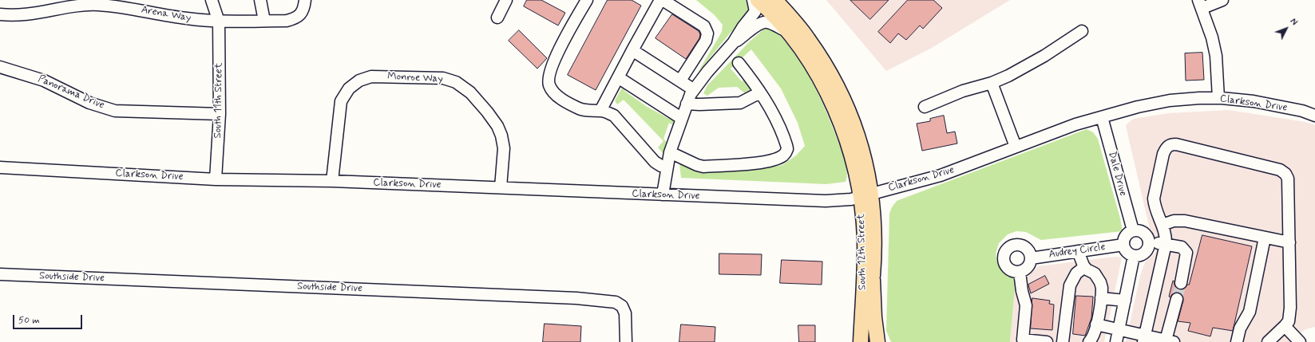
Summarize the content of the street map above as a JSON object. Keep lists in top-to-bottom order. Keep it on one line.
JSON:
{"streets":{"main road":["South 12th Street"],"street":["Arena Way","Monroe Way","Panorama Drive","South 11th Street","Clarkson Drive","Dale Drive","Audrey Circle","Southside Drive"]},"crossings":[["Arena Way","South 11th Street"],["Monroe Way","Clarkson Drive"],["Panorama Drive","South 11th Street"],["South 11th Street","Clarkson Drive"],["Clarkson Drive","Dale Drive"],["Clarkson Drive","South 12th Street"],["Dale Drive","Audrey Circle"]],"scale_bar":"50 m","north":"top right"}
